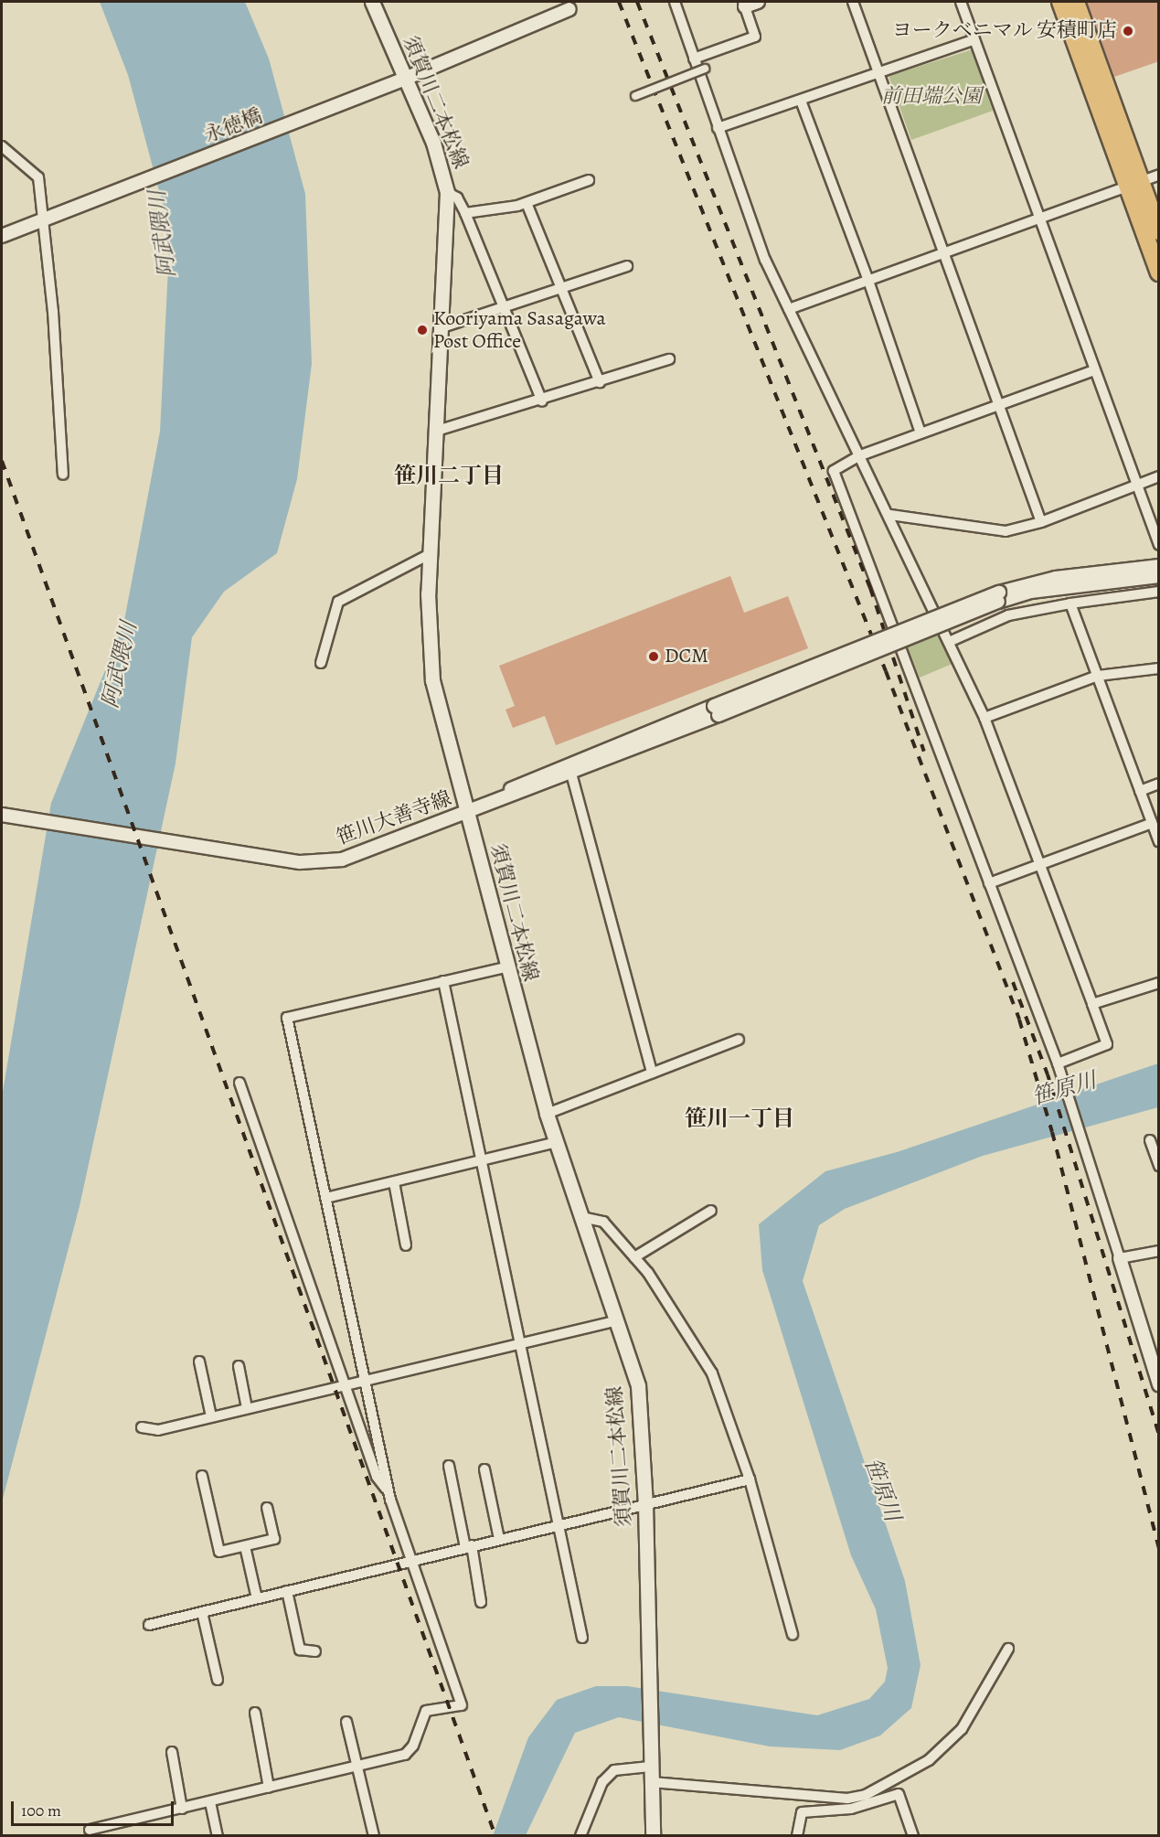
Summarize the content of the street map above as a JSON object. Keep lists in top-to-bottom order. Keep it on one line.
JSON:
{"streets":{"main road":["須賀川二本松線"],"street":["永徳橋","笹川大善寺線"]},"crossings":[["須賀川二本松線","永徳橋"],["須賀川二本松線","笹川大善寺線"]],"districts":["笹川二丁目","笹川一丁目"],"water":["阿武隈川","笹原川"],"parks":["前田端公園"],"places":["ヨークベニマル 安積町店","Kooriyama Sasagawa Post Office","DCM"],"scale_bar":"100 m"}
